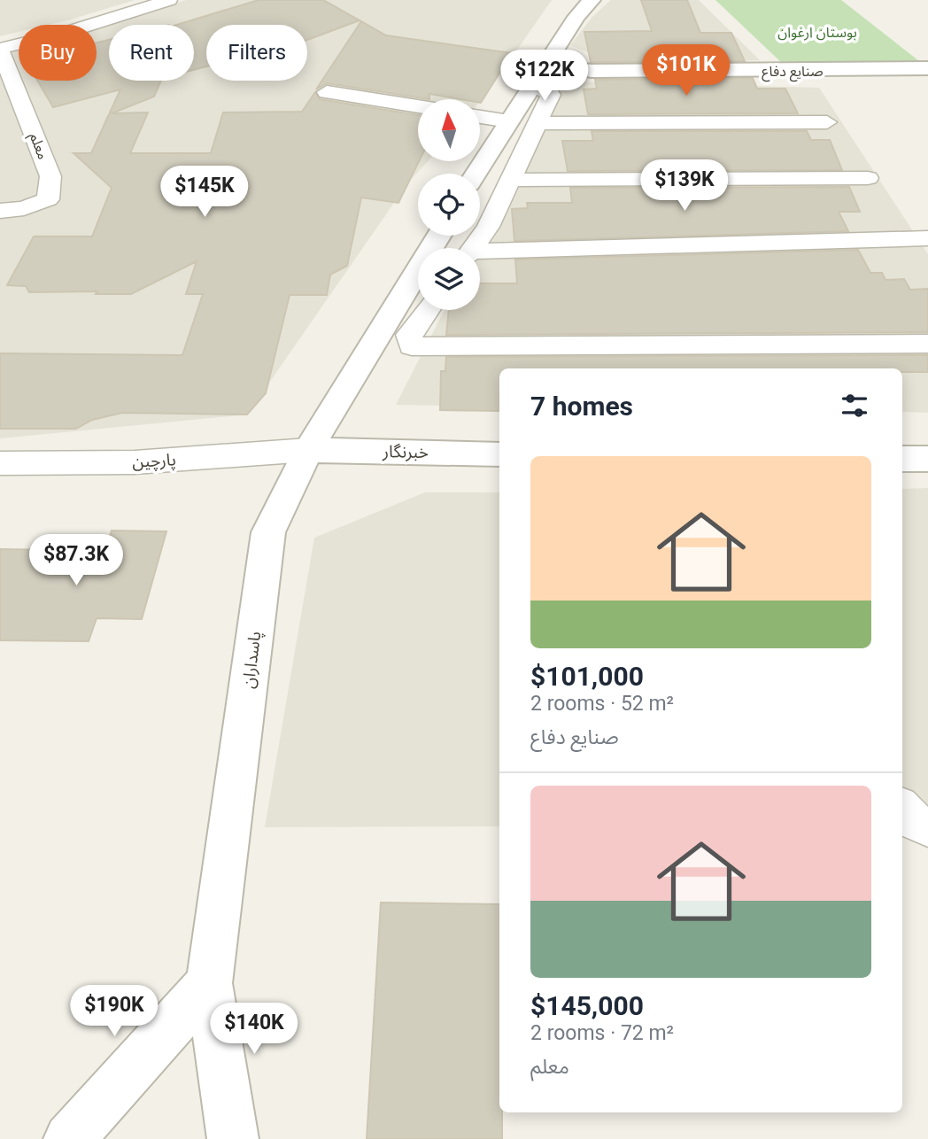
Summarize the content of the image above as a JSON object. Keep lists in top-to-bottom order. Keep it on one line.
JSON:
{"streets":{"street":["صنایع دفاع","معلم","خبرنگار","پارچین","پاسداران"]},"crossings":[["خبرنگار","پارچین"],["خبرنگار","پاسداران"],["پارچین","پاسداران"]],"parks":["بوستان ارغوان"],"north":"top","page":{"chip":["Buy","Rent","Filters"],"price":["$101K","$122K","$139K","$145K","$87.3K","$190K","$140K"],"heading":"7 homes","list":[{"name":"$101,000","note":"2 rooms · 52 m² · صنایع دفاع"},{"name":"$145,000","note":"2 rooms · 72 m² · معلم"}]}}
